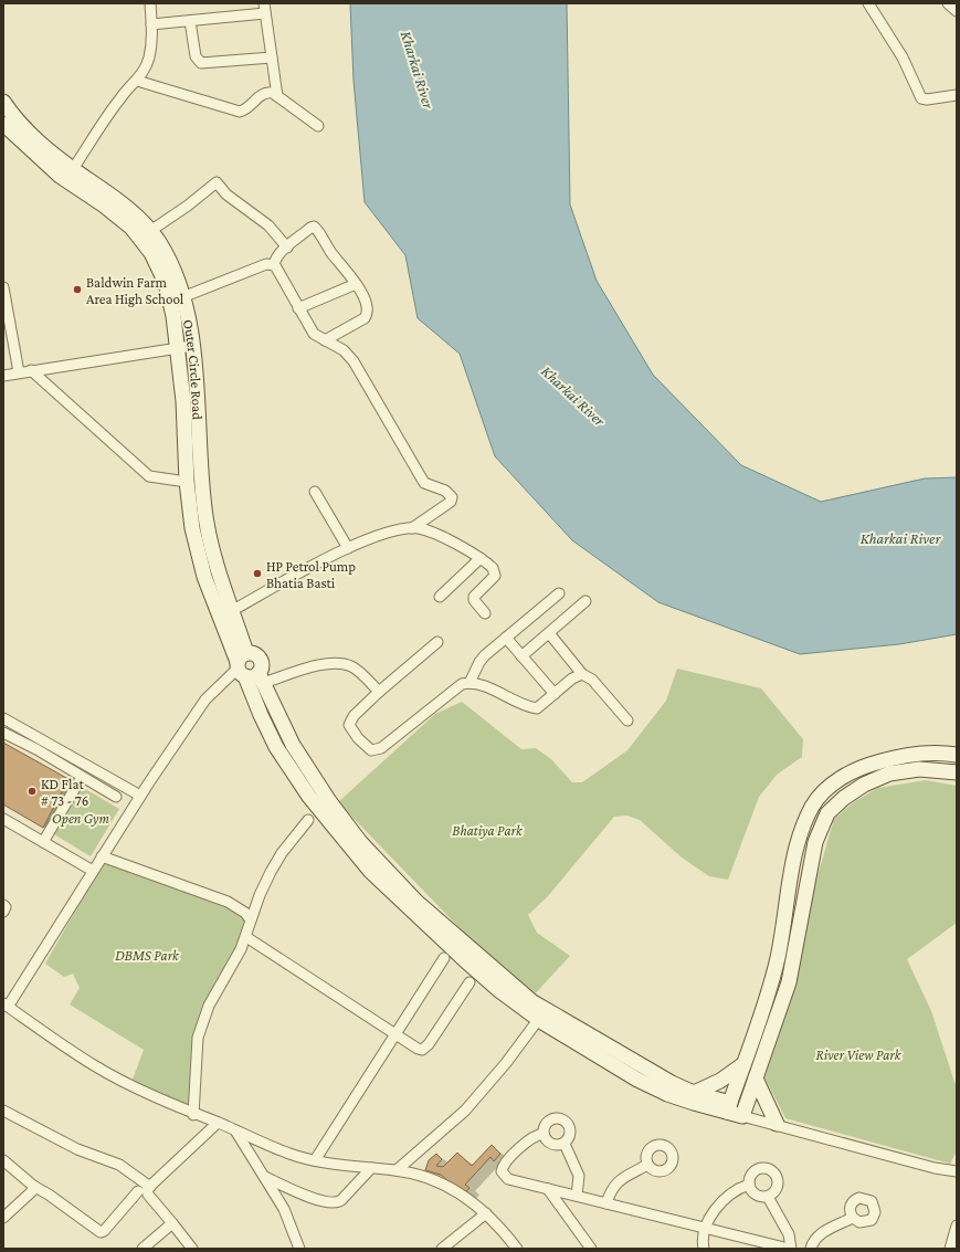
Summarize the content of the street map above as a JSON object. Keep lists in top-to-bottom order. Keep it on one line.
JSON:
{"streets":{"main road":["Outer Circle Road"]},"water":["Kharkai River"],"parks":["Open Gym","Bhatiya Park","DBMS Park","River View Park"],"places":["Baldwin Farm Area High School","HP Petrol Pump Bhatia Basti","KD Flat # 73 - 76"]}
